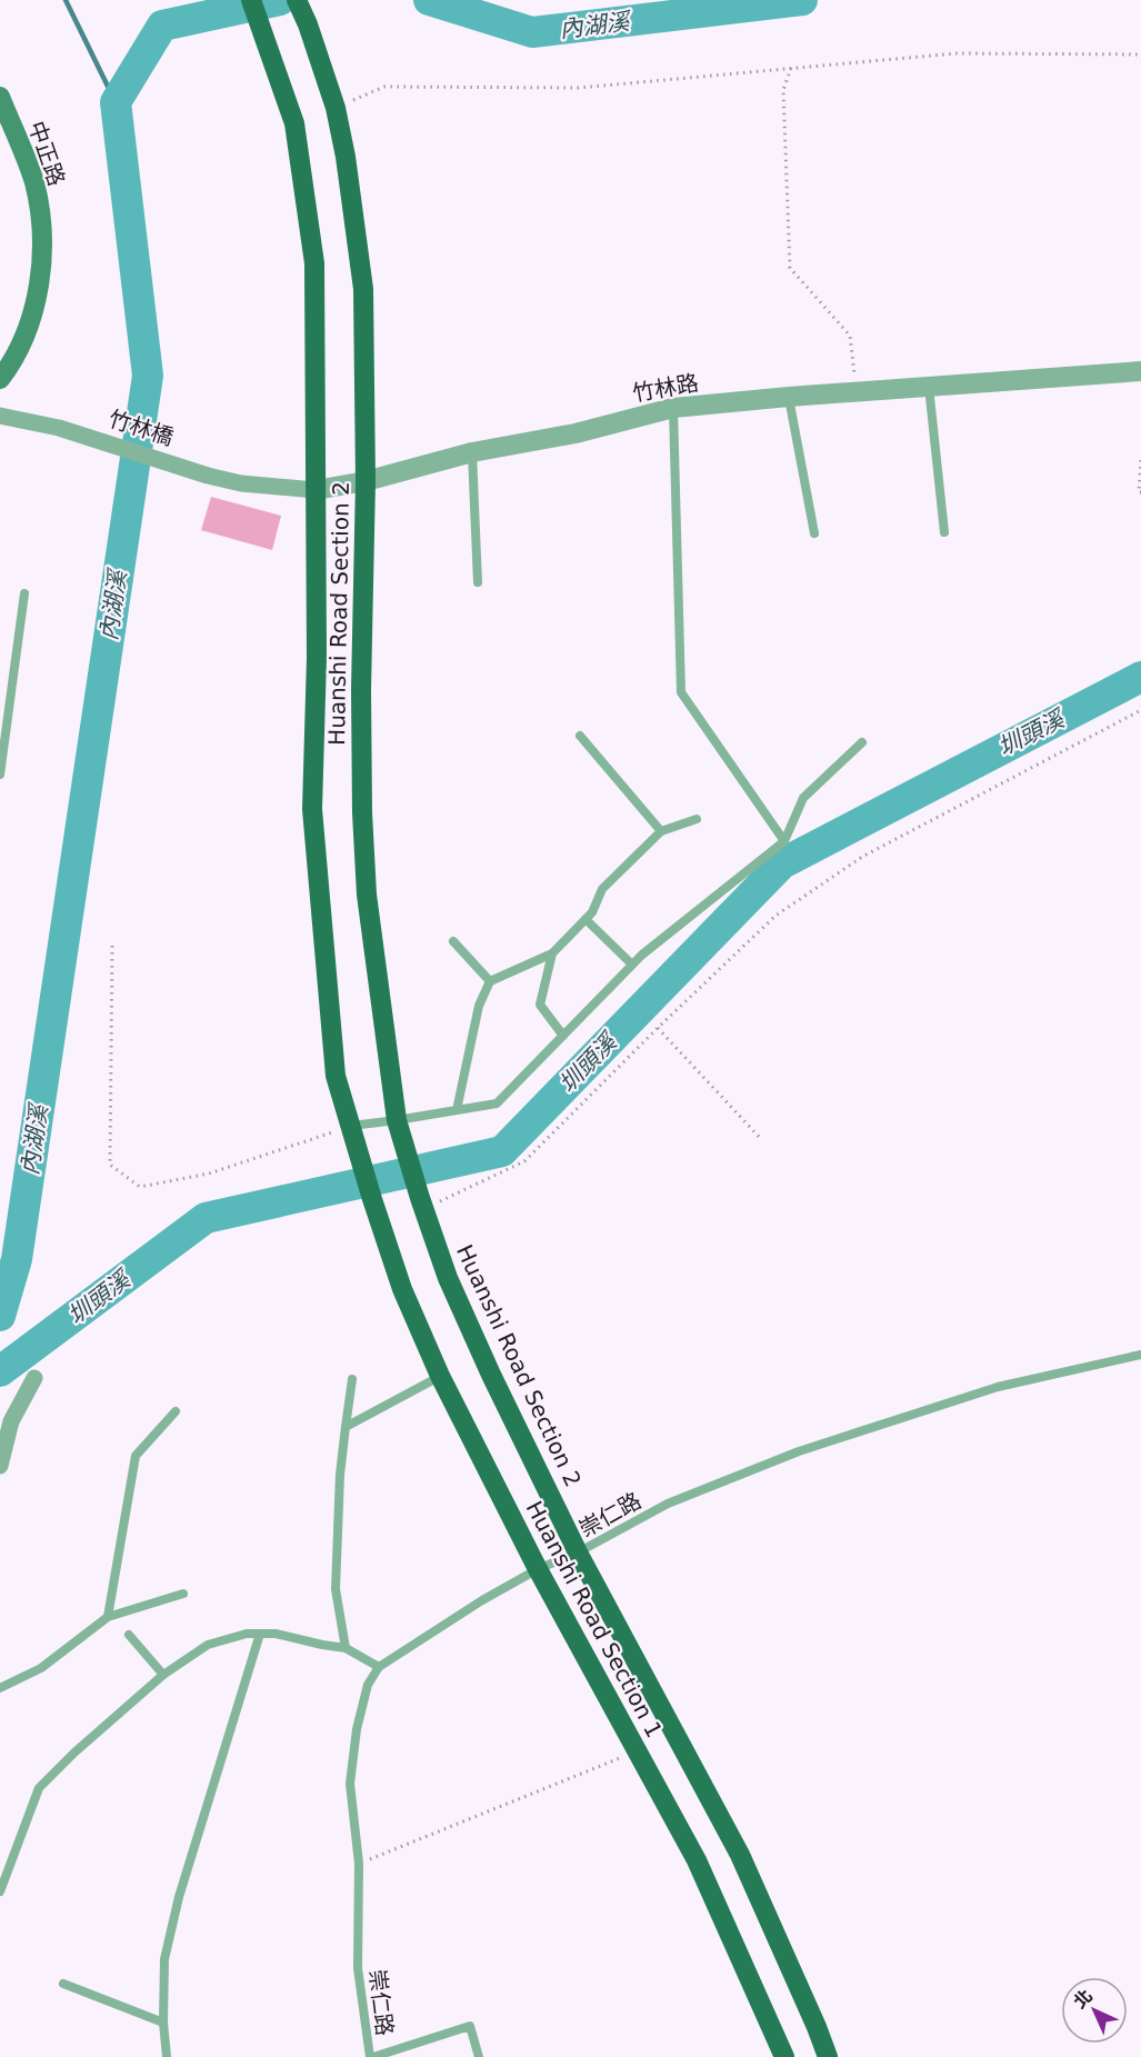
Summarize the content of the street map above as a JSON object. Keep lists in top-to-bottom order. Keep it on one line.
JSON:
{"streets":{"main road":["中正路","Huanshi Road Section 2","Huanshi Road Section 1"],"street":["竹林路","竹林橋"],"lane":["崇仁路"]},"crossings":[["竹林路","竹林橋"],["竹林路","Huanshi Road Section 2"],["Huanshi Road Section 2","崇仁路"],["Huanshi Road Section 2","Huanshi Road Section 1"],["崇仁路","Huanshi Road Section 1"]],"water":["內湖溪","圳頭溪"],"north":"top left"}
